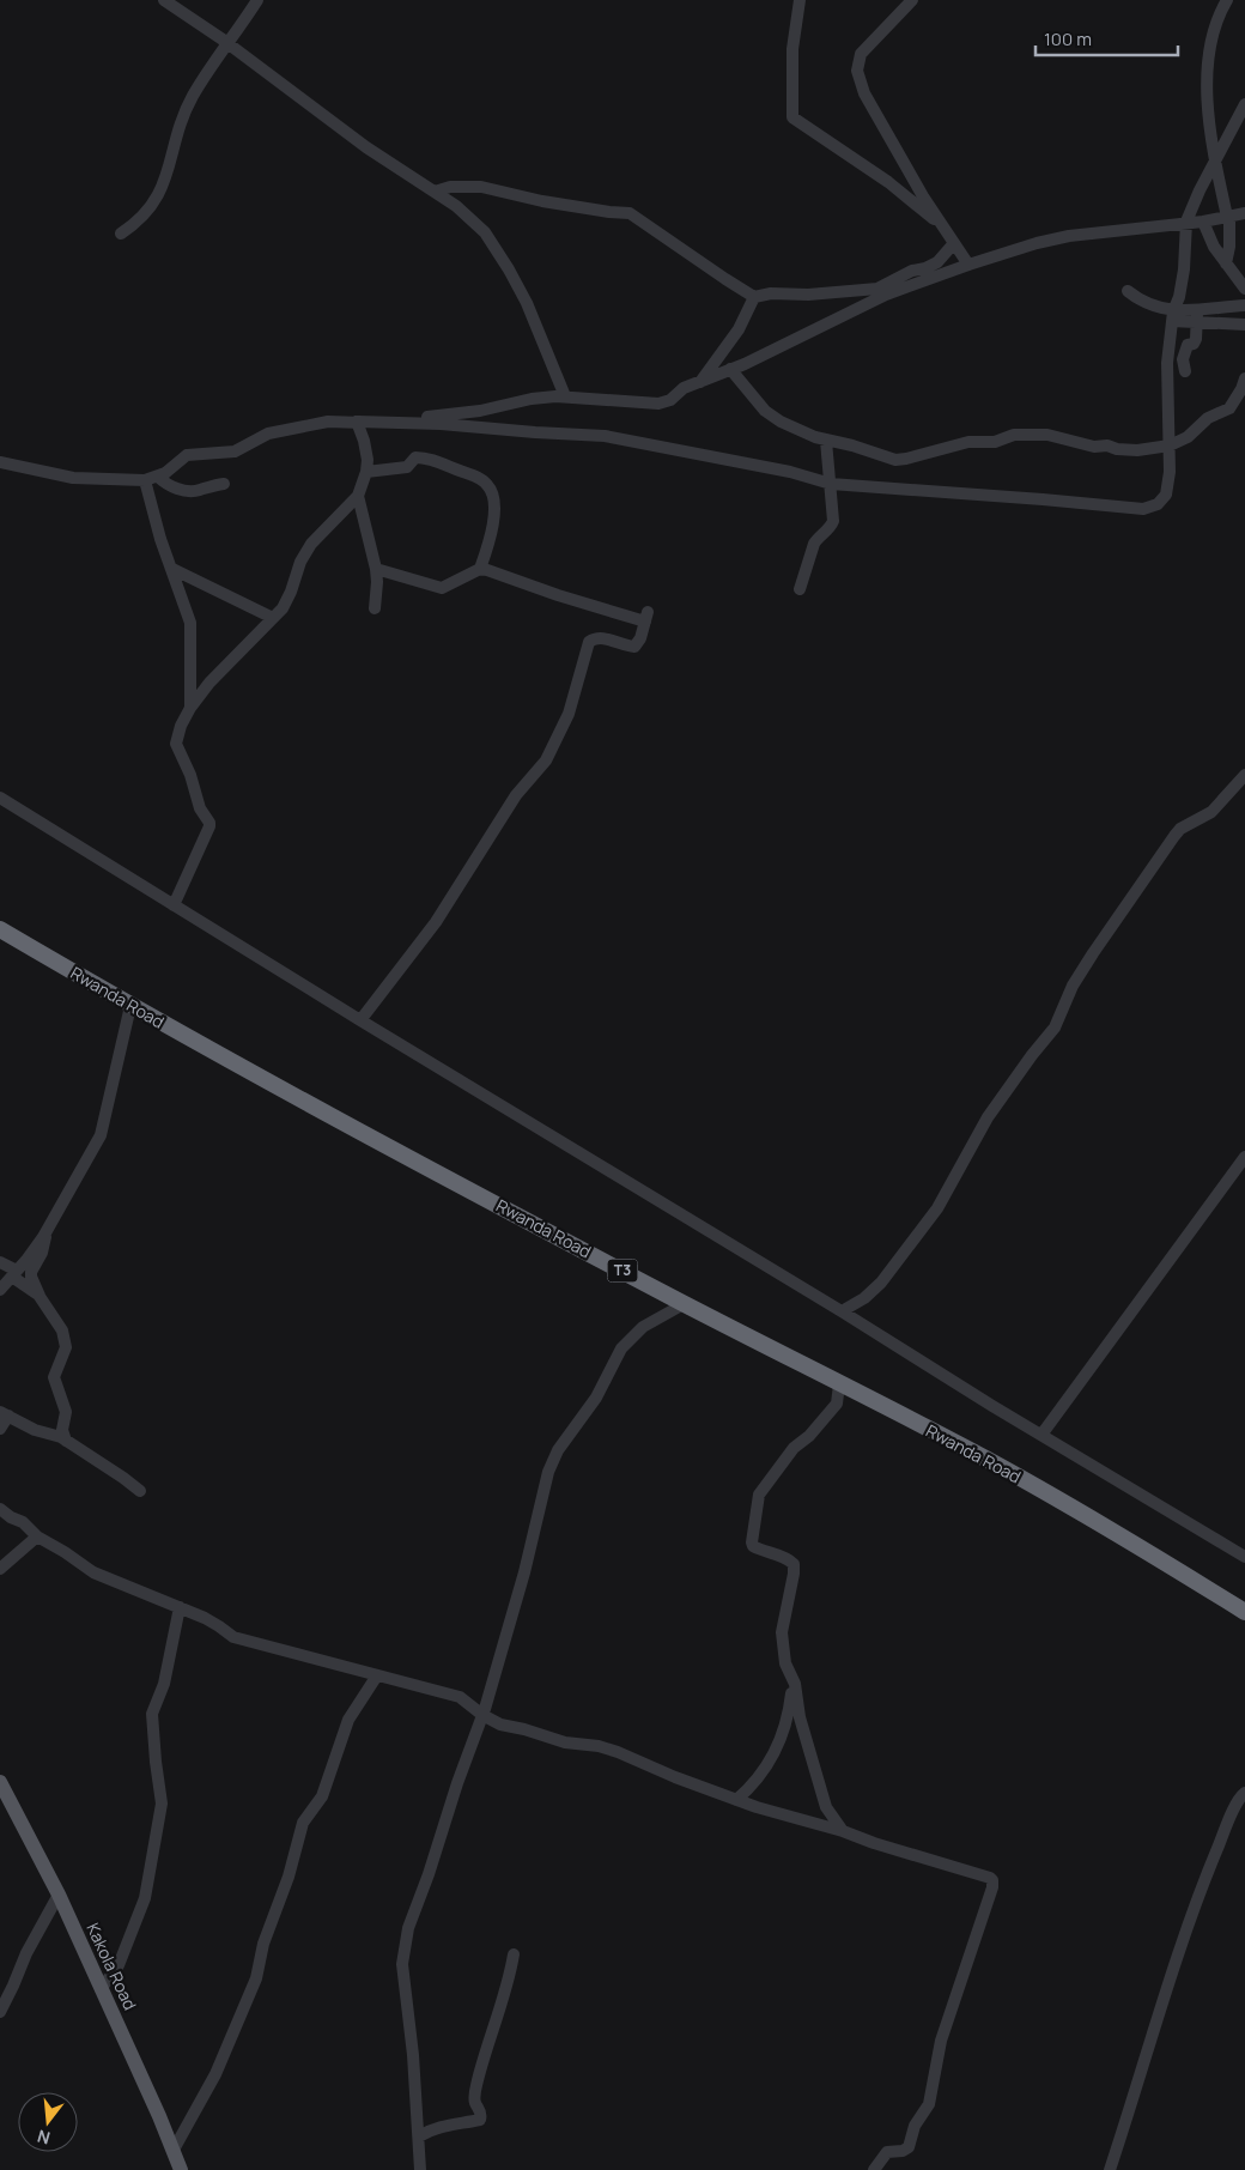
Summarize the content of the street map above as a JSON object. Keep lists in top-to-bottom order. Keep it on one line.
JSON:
{"streets":{"highway":["Rwanda Road","T3"],"main road":["Kakola Road"]},"scale_bar":"100 m","north":"bottom"}
